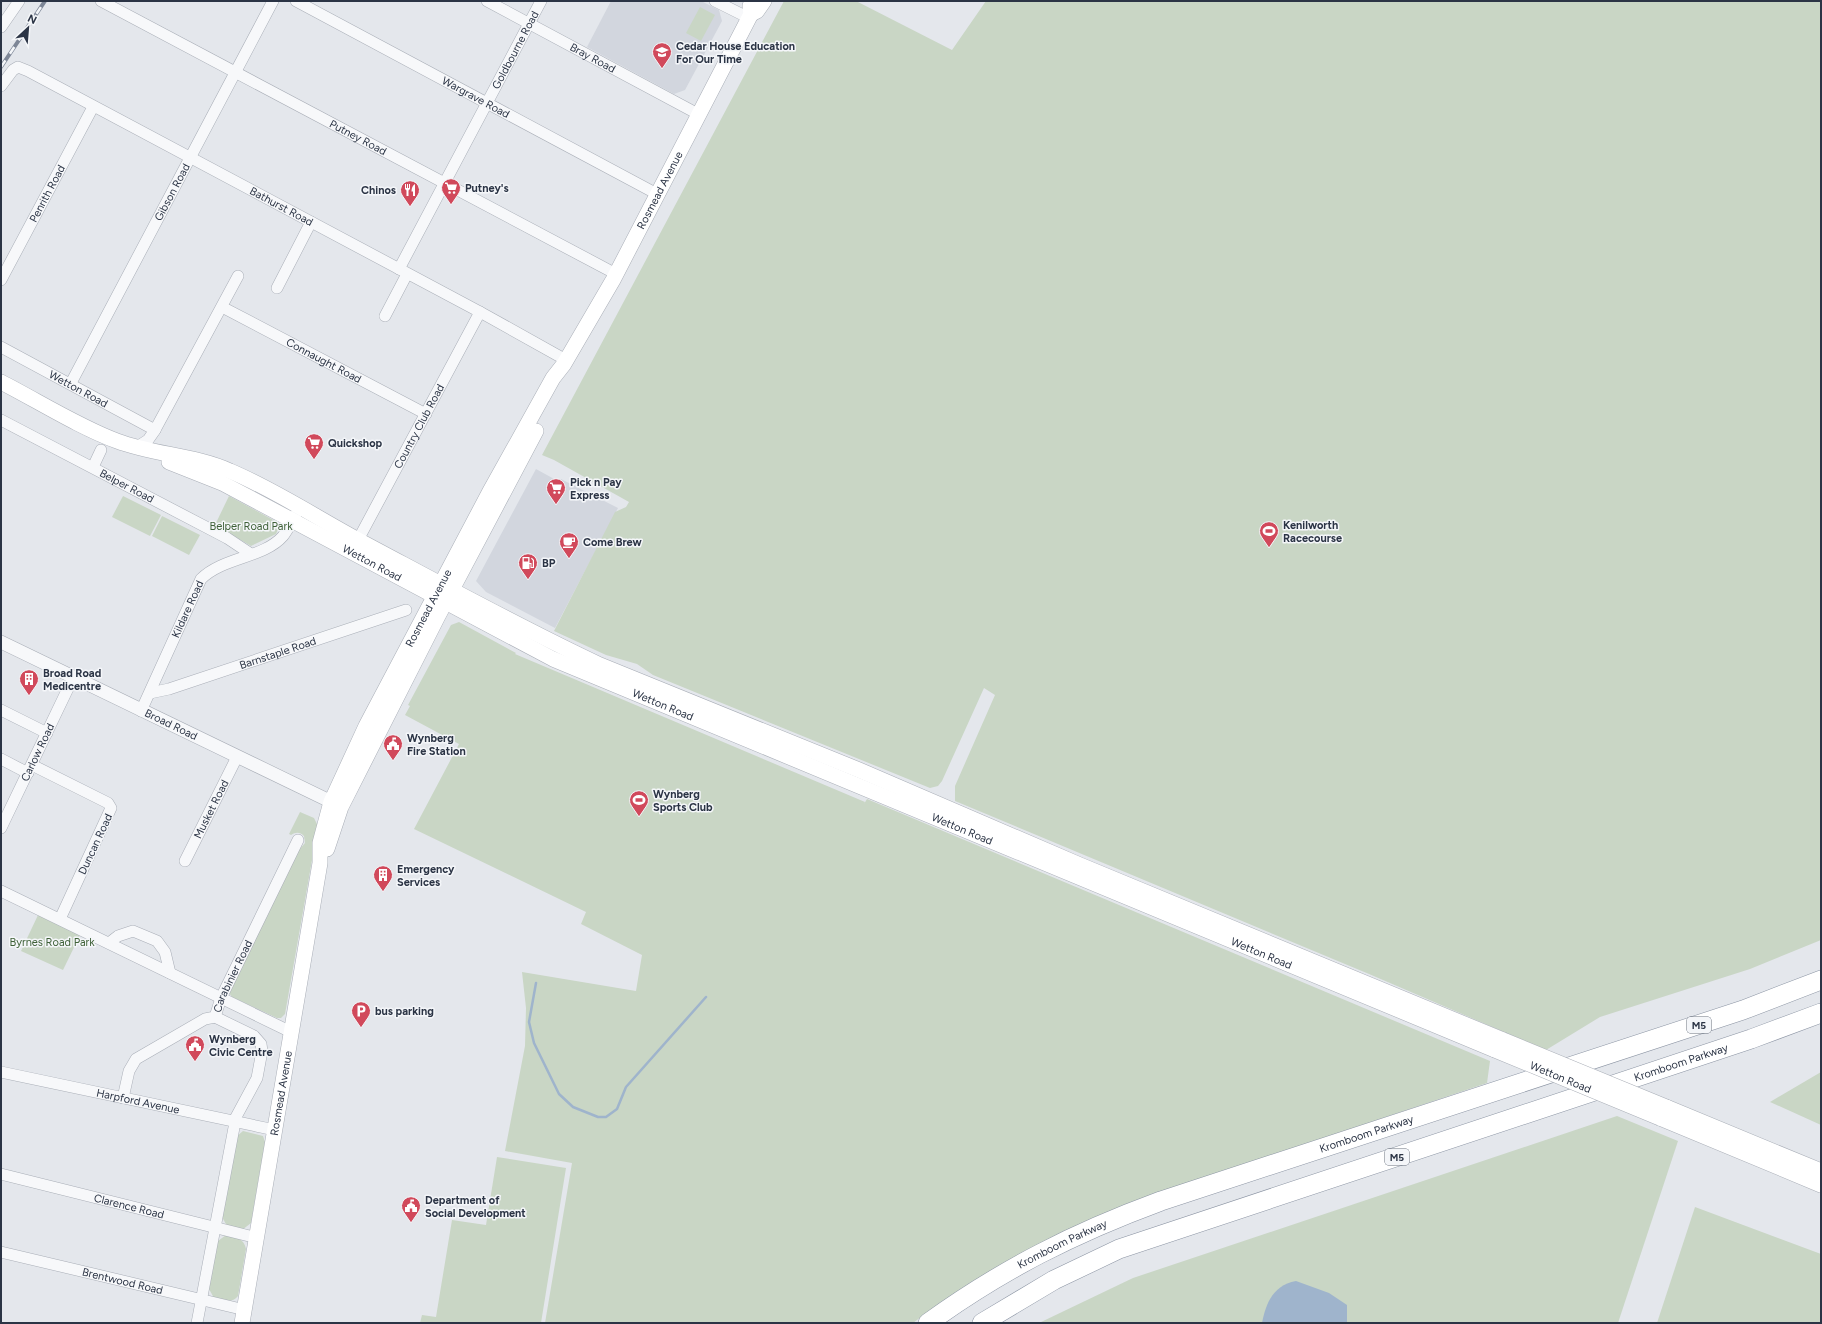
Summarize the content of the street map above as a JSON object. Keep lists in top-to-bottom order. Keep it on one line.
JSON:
{"streets":{"highway":["M5","Kromboom Parkway"],"main road":["Rosmead Avenue","Wetton Road"],"street":["Goldbourne Road","Bray Road","Wargrave Road","Putney Road","Gibson Road","Penrith Road","Bathurst Road","Connaught Road","Country Club Road","Belper Road","Kildare Road","Barnstaple Road","Broad Road","Carlow Road","Musket Road","Duncan Road","Carabinier Road","Harpford Avenue","Clarence Road","Brentwood Road"]},"crossings":[["Goldbourne Road","Bray Road"],["Goldbourne Road","Wargrave Road"],["Goldbourne Road","Putney Road"],["Goldbourne Road","Bathurst Road"],["Bray Road","Rosmead Avenue"],["Wargrave Road","Rosmead Avenue"],["Putney Road","Rosmead Avenue"],["Putney Road","Gibson Road"],["Rosmead Avenue","Bathurst Road"],["Rosmead Avenue","Wetton Road"],["Rosmead Avenue","Broad Road"],["Rosmead Avenue","Harpford Avenue"],["Rosmead Avenue","Clarence Road"],["Rosmead Avenue","Brentwood Road"],["Gibson Road","Bathurst Road"],["Gibson Road","Wetton Road"],["Penrith Road","Bathurst Road"],["Bathurst Road","Country Club Road"],["Connaught Road","Country Club Road"],["Wetton Road","Country Club Road"],["Wetton Road","Kildare Road"],["Belper Road","Kildare Road"],["Kildare Road","Barnstaple Road"],["Kildare Road","Broad Road"],["Broad Road","Carlow Road"],["Broad Road","Musket Road"],["Carlow Road","Duncan Road"],["Carabinier Road","Harpford Avenue"]],"parks":["Belper Road Park","Byrnes Road Park"],"places":{"school or university":["Cedar House Education For Our Time"],"supermarket":["Putney's","Quickshop","Pick n Pay Express"],"restaurant":["Chinos"],"sports":["Kenilworth Racecourse","Wynberg Sports Club"],"cafe":["Come Brew"],"fuel station":["BP"],"building":["Broad Road Medicentre","Emergency Services"],"public building":["Wynberg Fire Station","Wynberg Civic Centre","Department of Social Development"],"parking":["bus parking"]},"north":"top right"}
